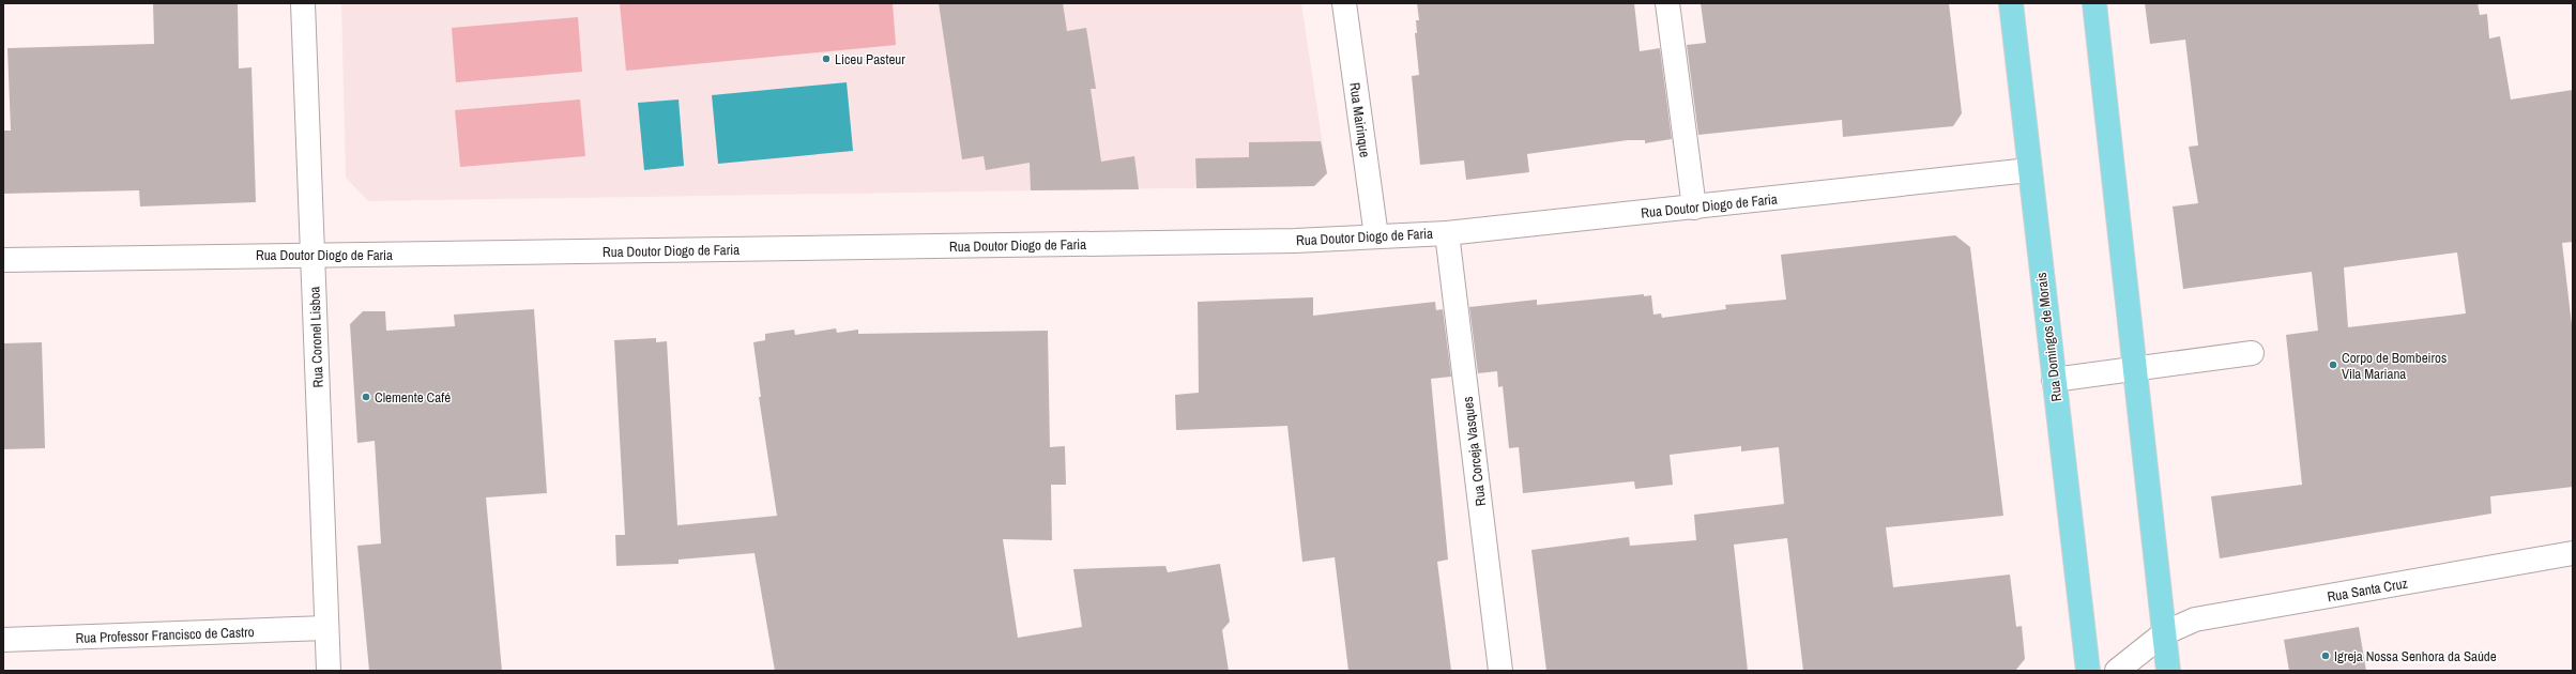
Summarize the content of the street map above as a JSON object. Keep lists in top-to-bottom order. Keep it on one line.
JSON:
{"streets":{"main road":["Rua Domingos de Morais"],"street":["Rua Mairinque","Rua Doutor Diogo de Faria","Rua Coronel Lisboa","Rua Corceja Vasques","Rua Santa Cruz","Rua Professor Francisco de Castro"]},"crossings":[["Rua Mairinque","Rua Doutor Diogo de Faria"],["Rua Doutor Diogo de Faria","Rua Coronel Lisboa"],["Rua Doutor Diogo de Faria","Rua Domingos de Morais"],["Rua Doutor Diogo de Faria","Rua Corceja Vasques"],["Rua Coronel Lisboa","Rua Professor Francisco de Castro"]],"places":["Liceu Pasteur","Corpo de Bombeiros Vila Mariana","Clemente Café","Igreja Nossa Senhora da Saúde"]}
